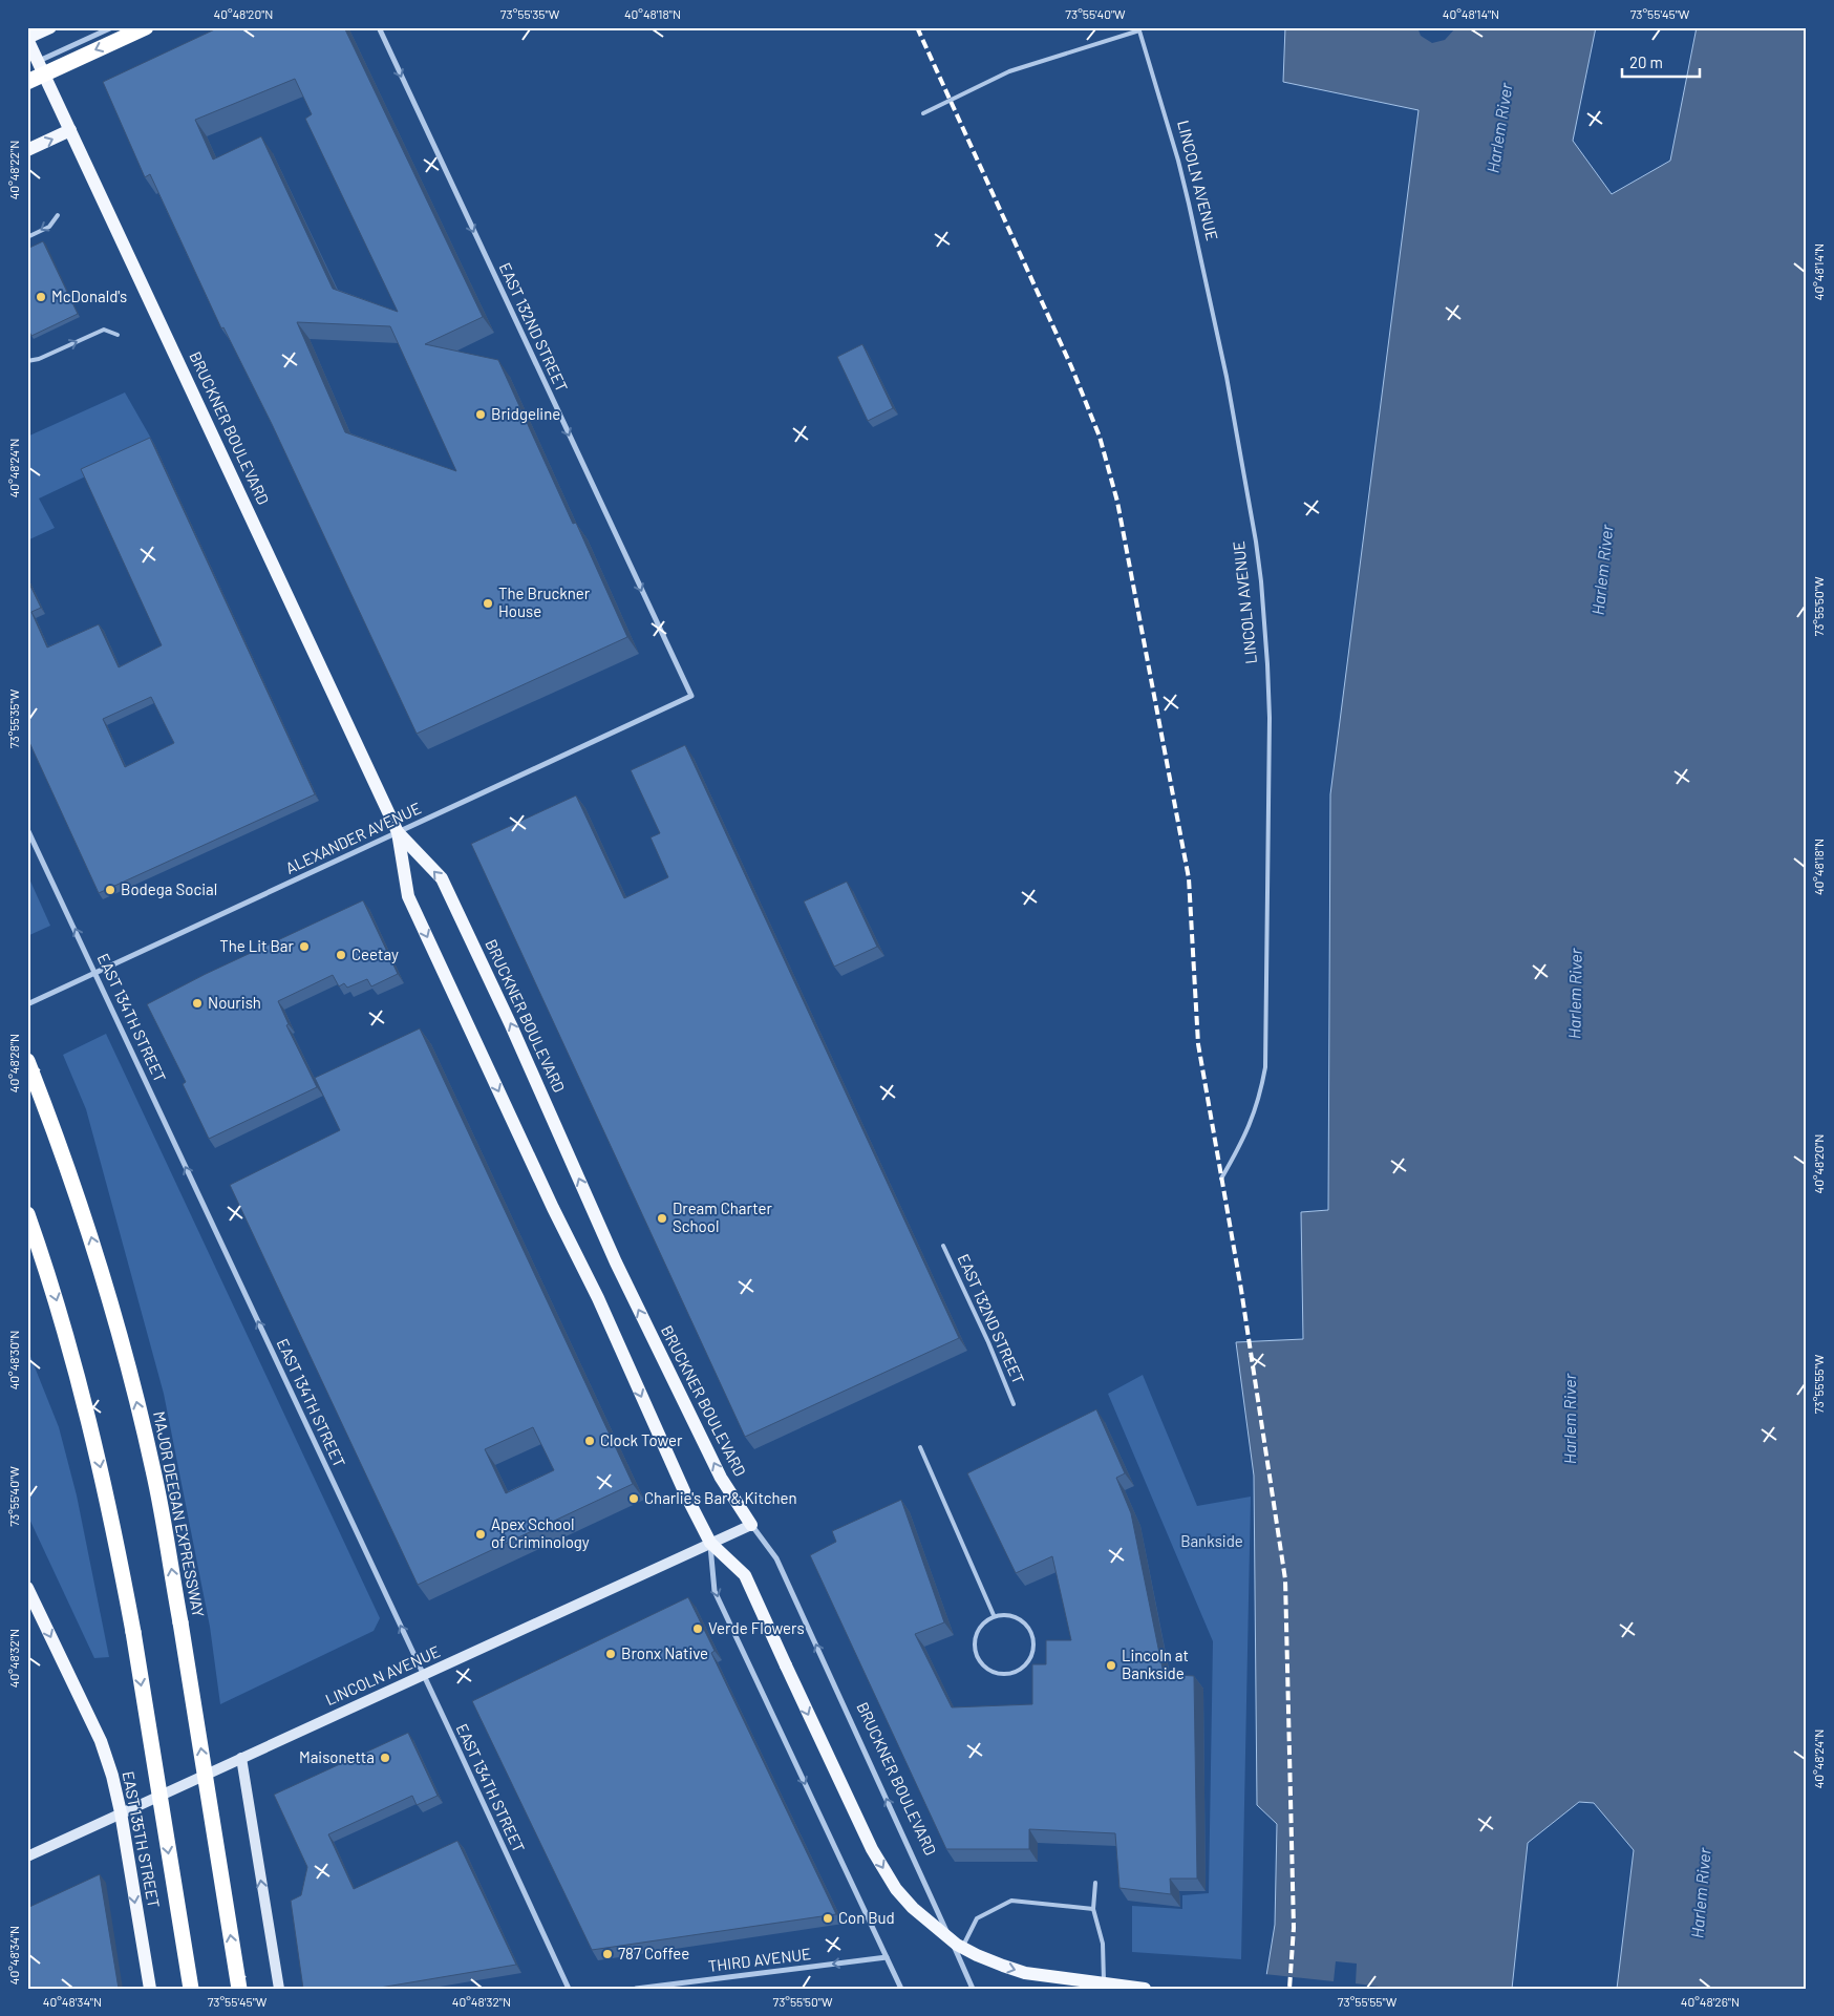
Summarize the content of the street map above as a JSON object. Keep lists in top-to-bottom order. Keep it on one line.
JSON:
{"streets":{"highway":["MAJOR DEEGAN EXPRESSWAY"],"main road":["LINCOLN AVENUE","BRUCKNER BOULEVARD","EAST 135TH STREET"],"street":["EAST 132ND STREET","ALEXANDER AVENUE","EAST 134TH STREET","THIRD AVENUE"]},"crossings":[["LINCOLN AVENUE","BRUCKNER BOULEVARD"],["LINCOLN AVENUE","EAST 134TH STREET"],["LINCOLN AVENUE","EAST 135TH STREET"],["EAST 132ND STREET","ALEXANDER AVENUE"],["BRUCKNER BOULEVARD","ALEXANDER AVENUE"],["BRUCKNER BOULEVARD","THIRD AVENUE"],["ALEXANDER AVENUE","EAST 134TH STREET"]],"one_way":["EAST 132ND STREET","EAST 134TH STREET","EAST 135TH STREET","THIRD AVENUE"],"water":["Harlem River"],"parks":["Bankside"],"places":["McDonald's","Bridgeline","The Bruckner House","Bodega Social","The Lit Bar","Ceetay","Nourish","Dream Charter School","Clock Tower","Charlie's Bar & Kitchen","Apex School of Criminology","Verde Flowers","Bronx Native","Lincoln at Bankside","Maisonetta","Con Bud","787 Coffee"],"scale_bar":"20 m","coordinates":["40°48'20\"N","73°55'35\"W","40°48'18\"N","73°55'40\"W","40°48'14\"N","73°55'45\"W","40°48'22\"N","40°48'24\"N","73°55'50\"W","40°48'28\"N","40°48'30\"N","73°55'55\"W","40°48'32\"N","40°48'34\"N","40°48'26\"N"]}
